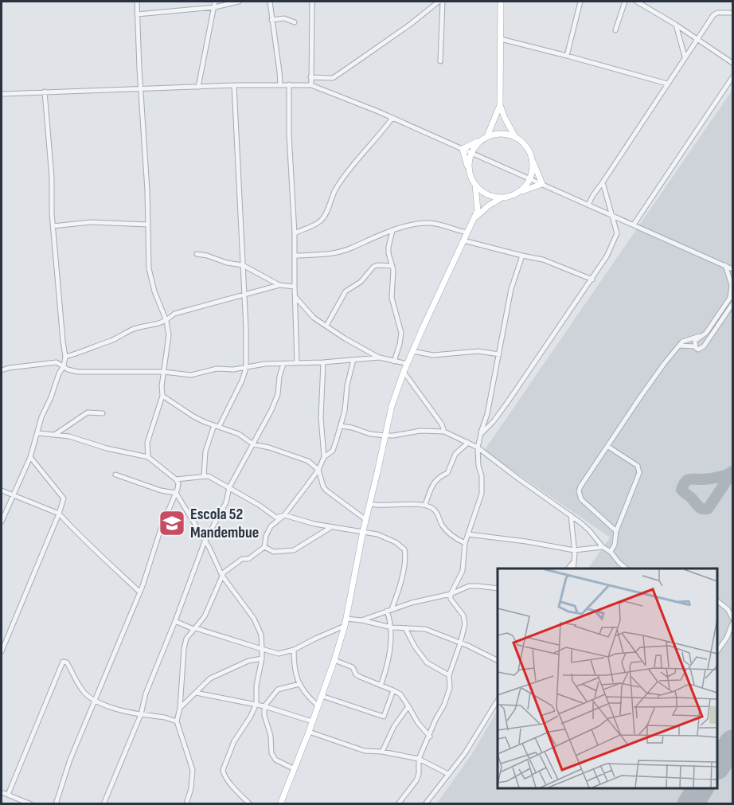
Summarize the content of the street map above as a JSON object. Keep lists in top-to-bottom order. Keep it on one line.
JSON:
{"places":{"school or university":["Escola 52 Mandembue"]}}
